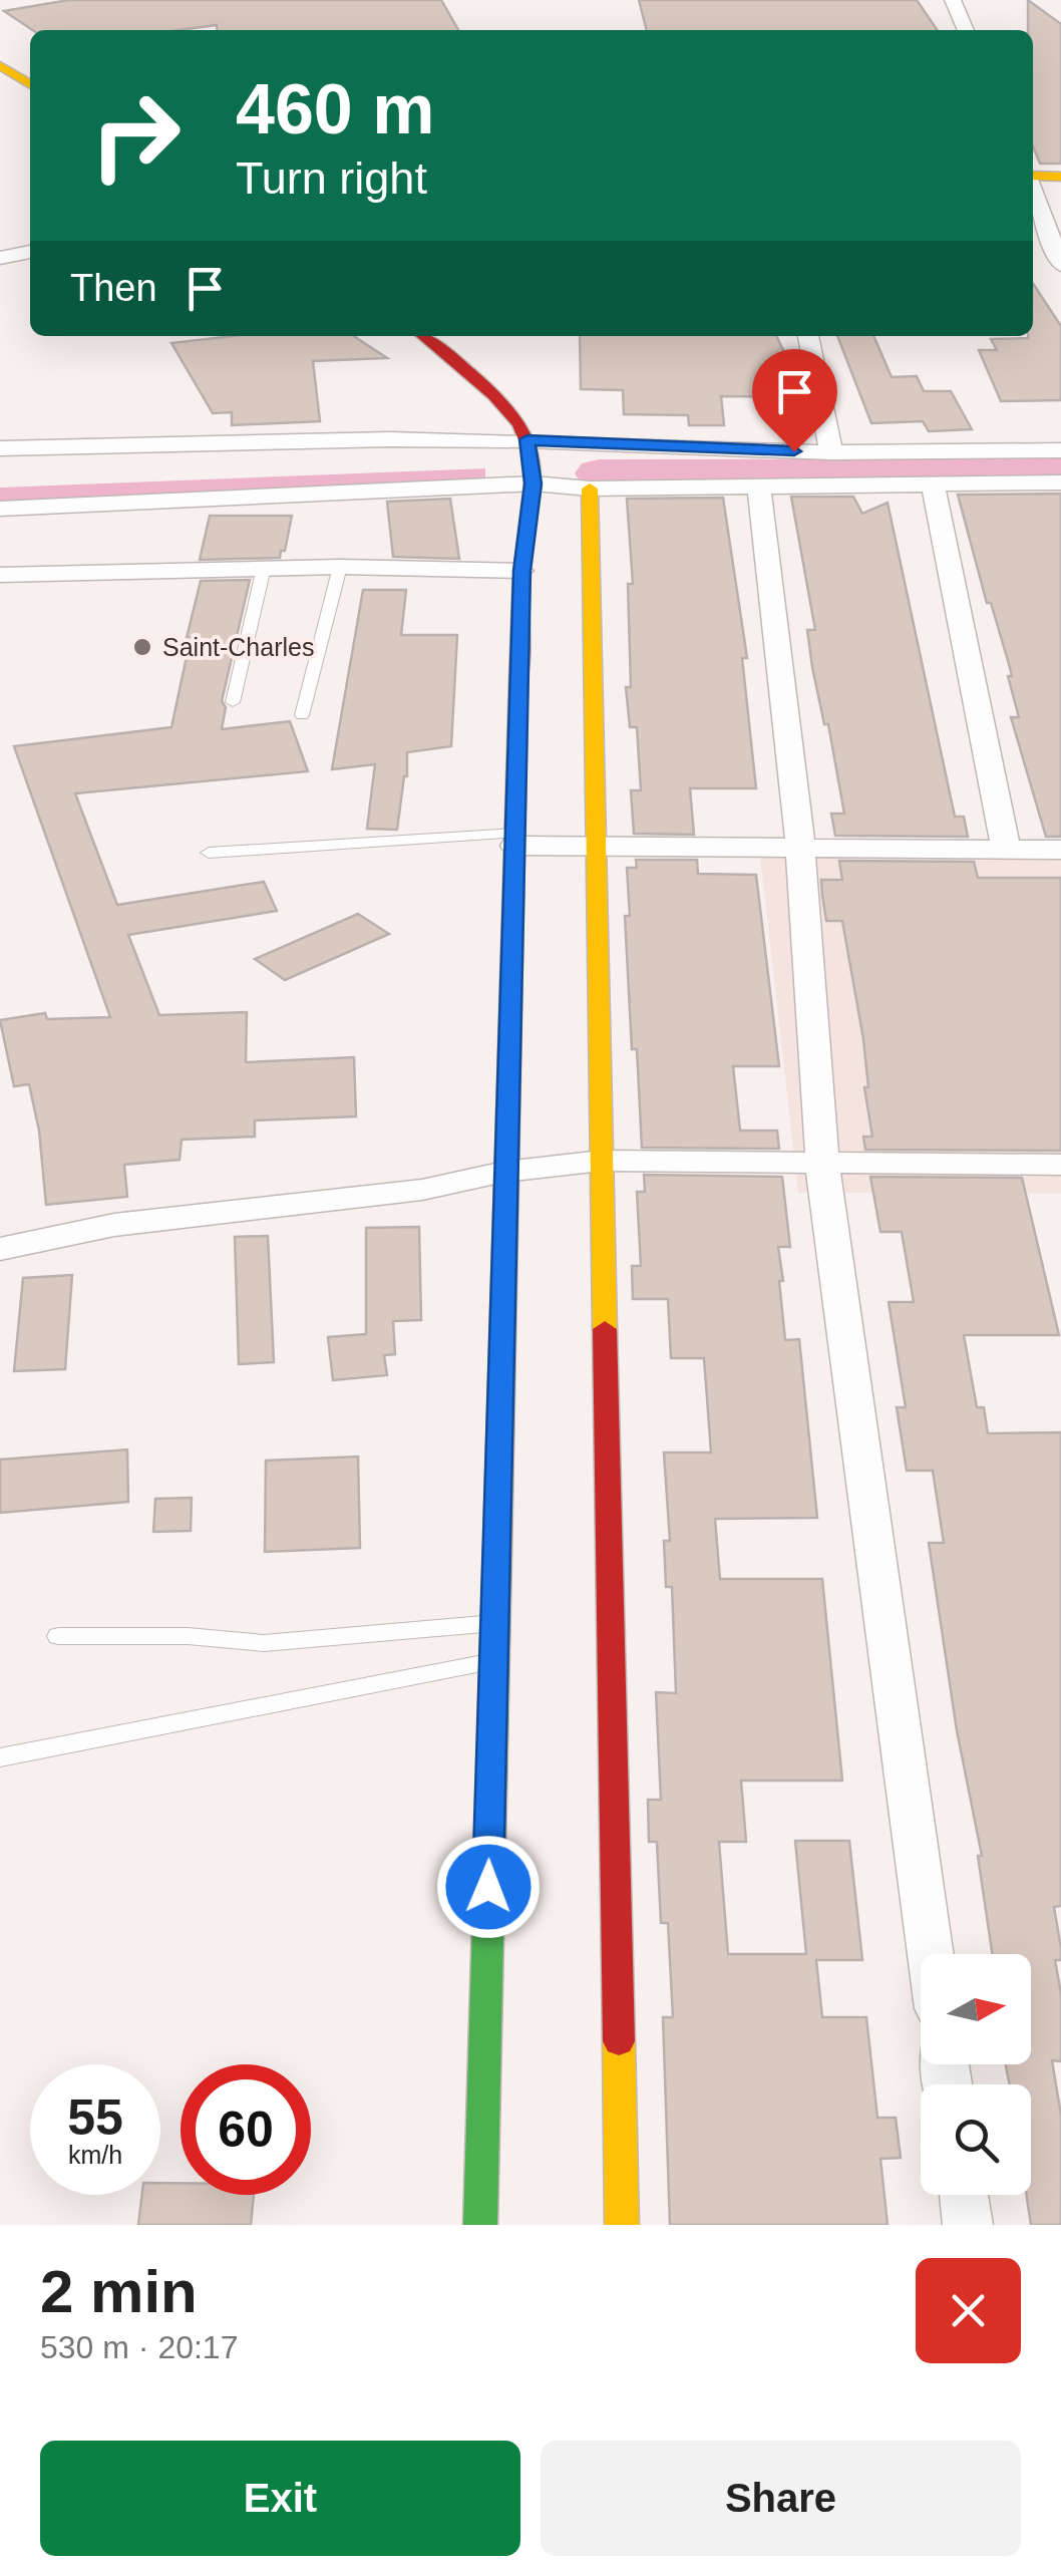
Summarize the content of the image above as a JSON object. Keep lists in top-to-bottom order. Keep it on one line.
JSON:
{"places":["Saint-Charles"],"north":"right","page":{"turn":["460 m","Turn right"],"then":"Then","speed":"55 km/h","limit":"60","heading":["2 min","530 m · 20:17"],"buttons":["Exit","Share"]}}
